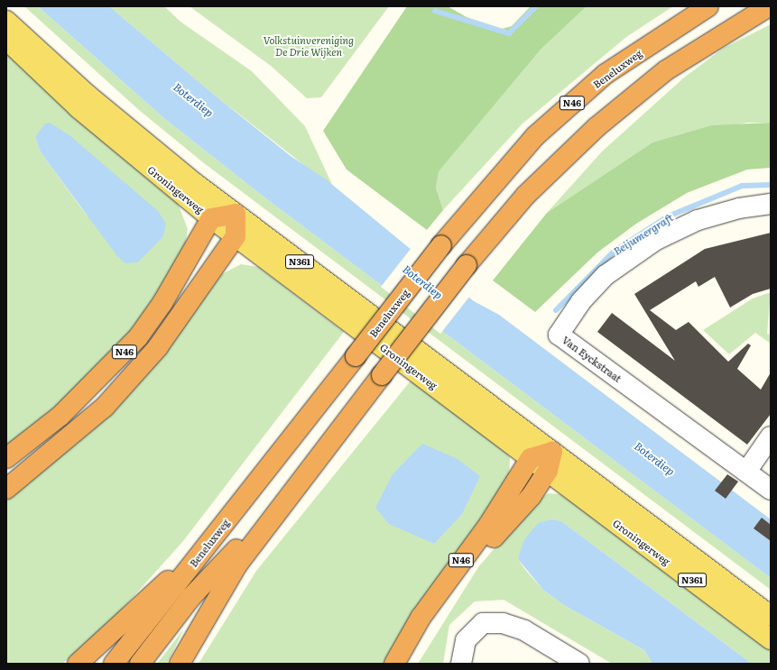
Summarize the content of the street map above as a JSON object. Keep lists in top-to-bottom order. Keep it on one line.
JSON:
{"streets":{"highway":["Beneluxweg","N46"],"main road":["Groningerweg","N361"],"street":["Van Eyckstraat"]},"crossings":[["Beneluxweg","N46"],["N46","Groningerweg"]],"water":["Boterdiep","Beijumergraft"],"parks":["Volkstuinvereniging De Drie Wijken"]}
